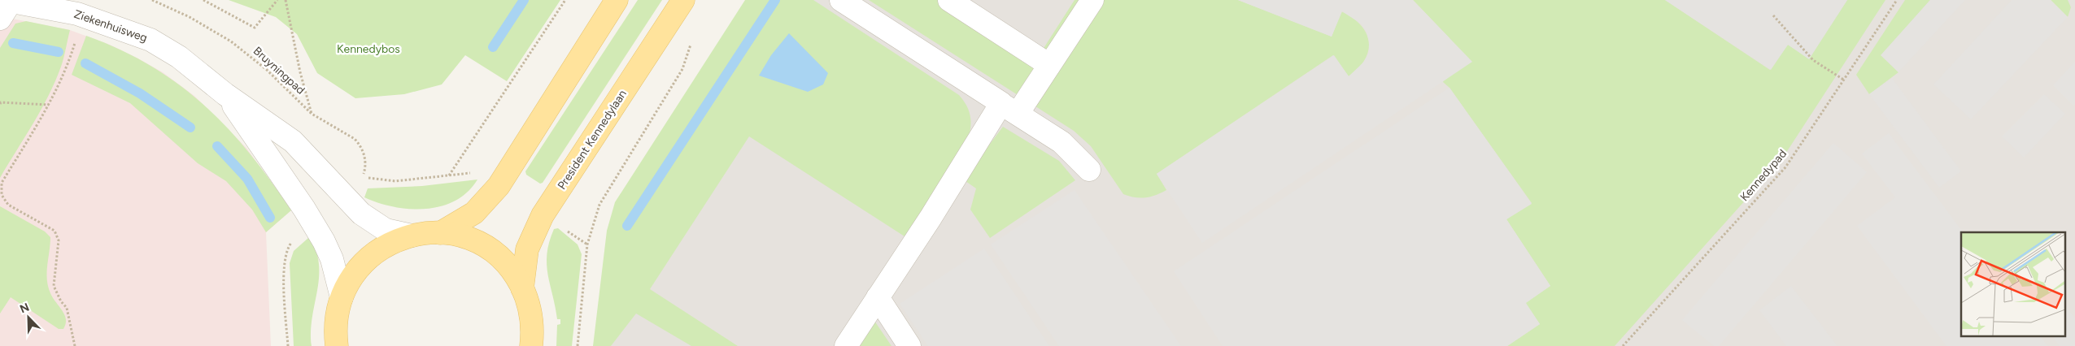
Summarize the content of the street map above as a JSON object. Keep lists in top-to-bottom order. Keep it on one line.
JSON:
{"streets":{"main road":["President Kennedylaan"],"street":["Ziekenhuisweg"],"path":["Bruyningpad","Kennedypad"]},"crossings":[["Ziekenhuisweg","President Kennedylaan"]],"parks":["Kennedybos"],"north":"top left"}
